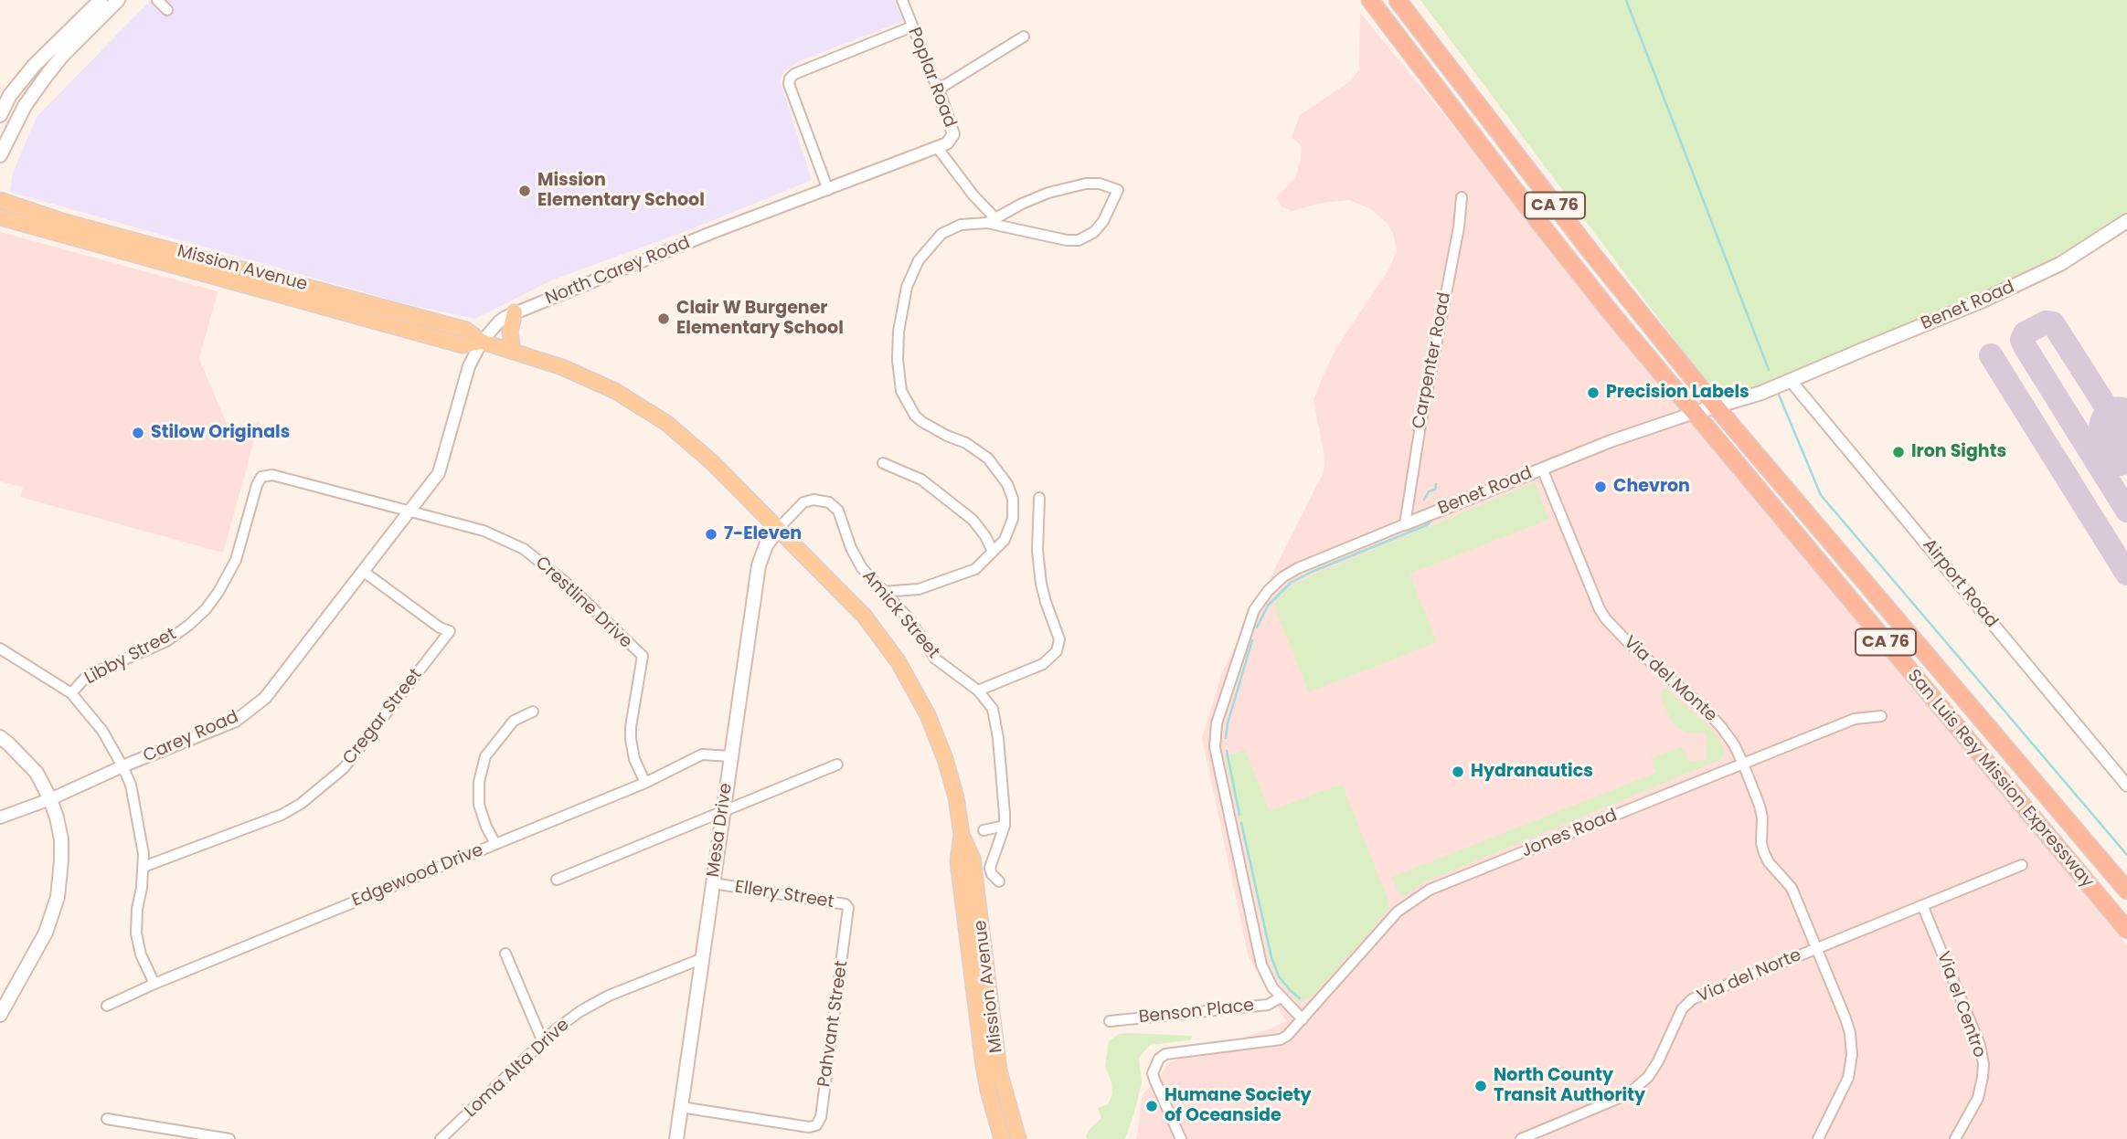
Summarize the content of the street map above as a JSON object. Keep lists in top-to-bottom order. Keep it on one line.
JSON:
{"streets":{"highway":["CA 76","San Luis Rey Mission Expressway"],"main road":["Mission Avenue","Benet Road","Mesa Drive"],"street":["Poplar Road","North Carey Road","Carpenter Road","Airport Road","Crestline Drive","Amick Street","Libby Street","Via del Monte","Cregar Street","Carey Road","Jones Road","Edgewood Drive","Ellery Street","Via del Norte","Via el Centro","Benson Place","Pahvant Street","Loma Alta Drive"]},"crossings":[["Poplar Road","North Carey Road"],["Mission Avenue","North Carey Road"],["Mission Avenue","Amick Street"],["Mission Avenue","Mesa Drive"],["North Carey Road","Crestline Drive"],["North Carey Road","Carey Road"],["Benet Road","Carpenter Road"],["Benet Road","Airport Road"],["Benet Road","Via del Monte"],["Benet Road","San Luis Rey Mission Expressway"],["Benet Road","Jones Road"],["Benet Road","Benson Place"],["Crestline Drive","Libby Street"],["Crestline Drive","Carey Road"],["Crestline Drive","Edgewood Drive"],["Amick Street","Mesa Drive"],["Via del Monte","Jones Road"],["Via del Monte","Via del Norte"],["Cregar Street","Carey Road"],["Mesa Drive","Edgewood Drive"],["Mesa Drive","Ellery Street"],["Mesa Drive","Pahvant Street"],["Mesa Drive","Loma Alta Drive"],["Ellery Street","Pahvant Street"],["Via del Norte","Via el Centro"]],"places":["Mission Elementary School","Clair W Burgener Elementary School","Precision Labels","Stilow Originals","Iron Sights","Chevron","7-Eleven","Hydranautics","North County Transit Authority","Humane Society of Oceanside"]}
